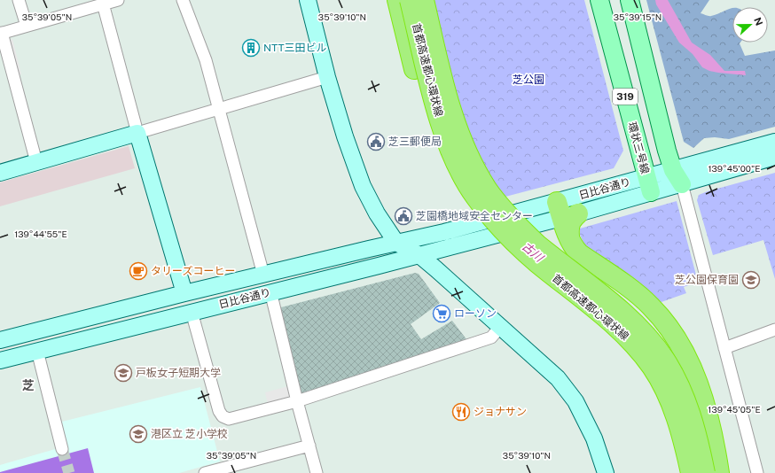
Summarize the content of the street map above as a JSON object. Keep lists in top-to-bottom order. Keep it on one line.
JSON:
{"streets":{"highway":["首都高速都心環状線"],"main road":["319","環状三号線","日比谷通り"]},"crossings":[["319","日比谷通り"],["環状三号線","日比谷通り"]],"districts":["芝"],"water":["古川"],"parks":["芝公園"],"places":{"building":["NTT三田ビル"],"public building":["芝三郵便局","芝園橋地域安全センター"],"cafe":["タリーズコーヒー"],"school or university":["芝公園保育園","戸板女子短期大学","港区立 芝小学校"],"supermarket":["ローソン"],"restaurant":["ジョナサン"]},"north":"right","coordinates":["35°39'05\"N","35°39'10\"N","35°39'15\"N","139°45'00\"E","139°44'55\"E","139°45'05\"E"]}
